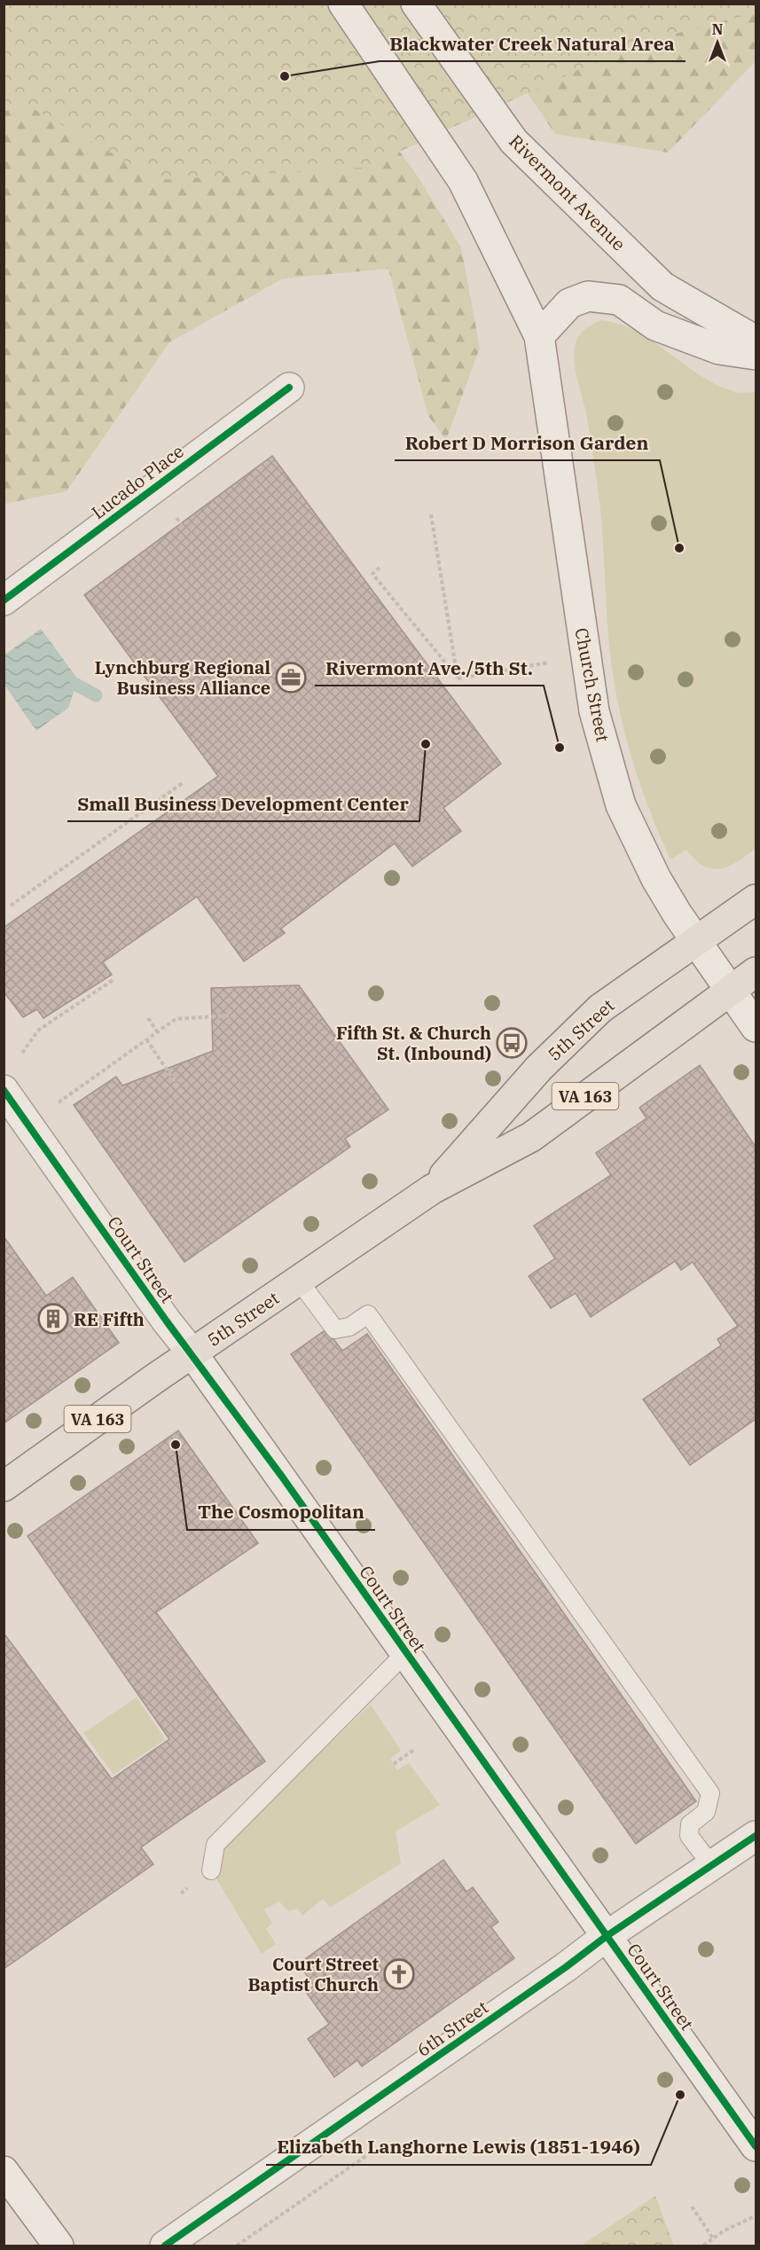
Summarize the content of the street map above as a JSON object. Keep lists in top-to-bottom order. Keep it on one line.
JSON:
{"streets":{"main road":["5th Street","VA 163"],"street":["Rivermont Avenue","Lucado Place","Church Street","Court Street","6th Street"]},"crossings":[["Church Street","5th Street"],["5th Street","Court Street"],["Court Street","6th Street"]],"places":{"other":["Blackwater Creek Natural Area","Robert D Morrison Garden","Small Business Development Center","Rivermont Ave./5th St.","The Cosmopolitan","Elizabeth Langhorne Lewis (1851-1946)"],"office":["Lynchburg Regional Business Alliance"],"bus stop":["Fifth St. & Church St. (Inbound)"],"building":["RE Fifth"],"church":["Court Street Baptist Church"]},"north":"top"}
